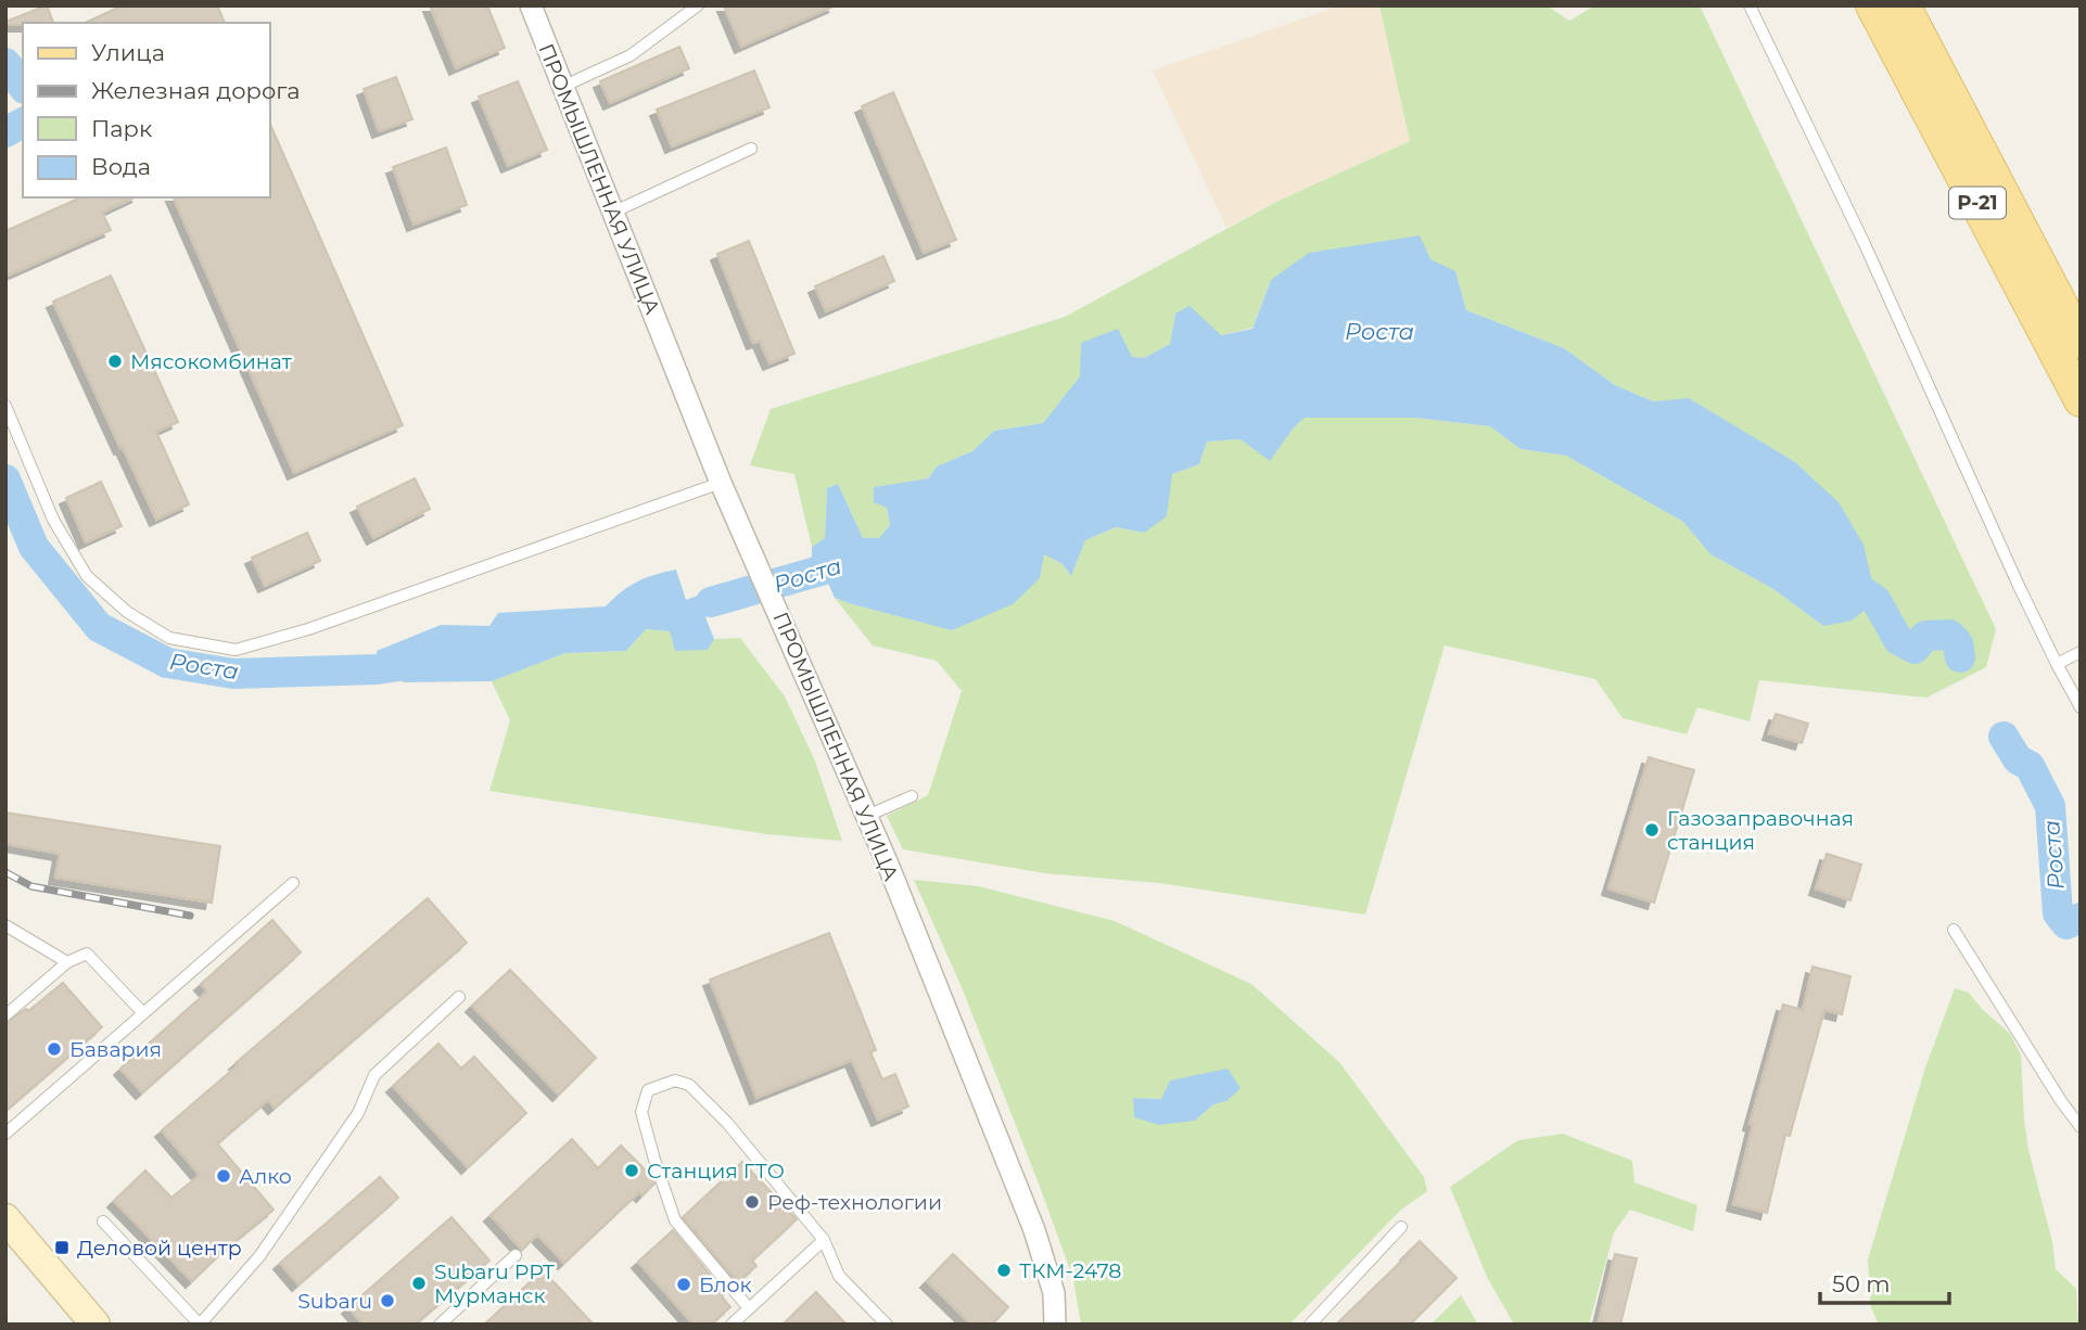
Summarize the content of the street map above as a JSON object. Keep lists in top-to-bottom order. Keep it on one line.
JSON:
{"streets":{"main road":["Р-21"],"street":["ПРОМЫШЛЕННАЯ УЛИЦА"]},"water":["Роста"],"places":{"other":["Мясокомбинат","Газозаправочная станция","Бавария","Станция ГТО","Алко","Реф-технологии","ТКМ-2478","Subaru РРТ Мурманск","Блок","Subaru"],"transit":["Деловой центр"]},"legend":["Улица","Железная дорога","Парк","Вода"],"scale_bar":"50 m"}
